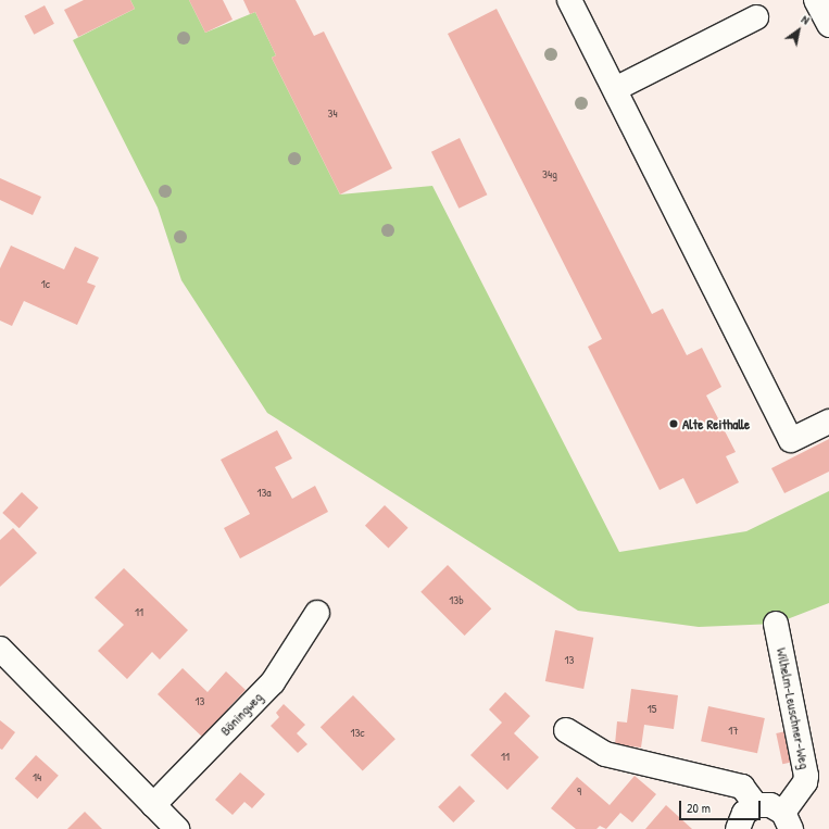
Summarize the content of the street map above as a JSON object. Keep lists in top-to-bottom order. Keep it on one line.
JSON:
{"streets":{"street":["Wilhelm-Leuschner-Weg","Böningweg"]},"places":["Alte Reithalle"],"house_numbers":["34","34g","1c","13a","13b","11","13","13","15","17","13c","11","14","9"],"scale_bar":"20 m","north":"top right"}
